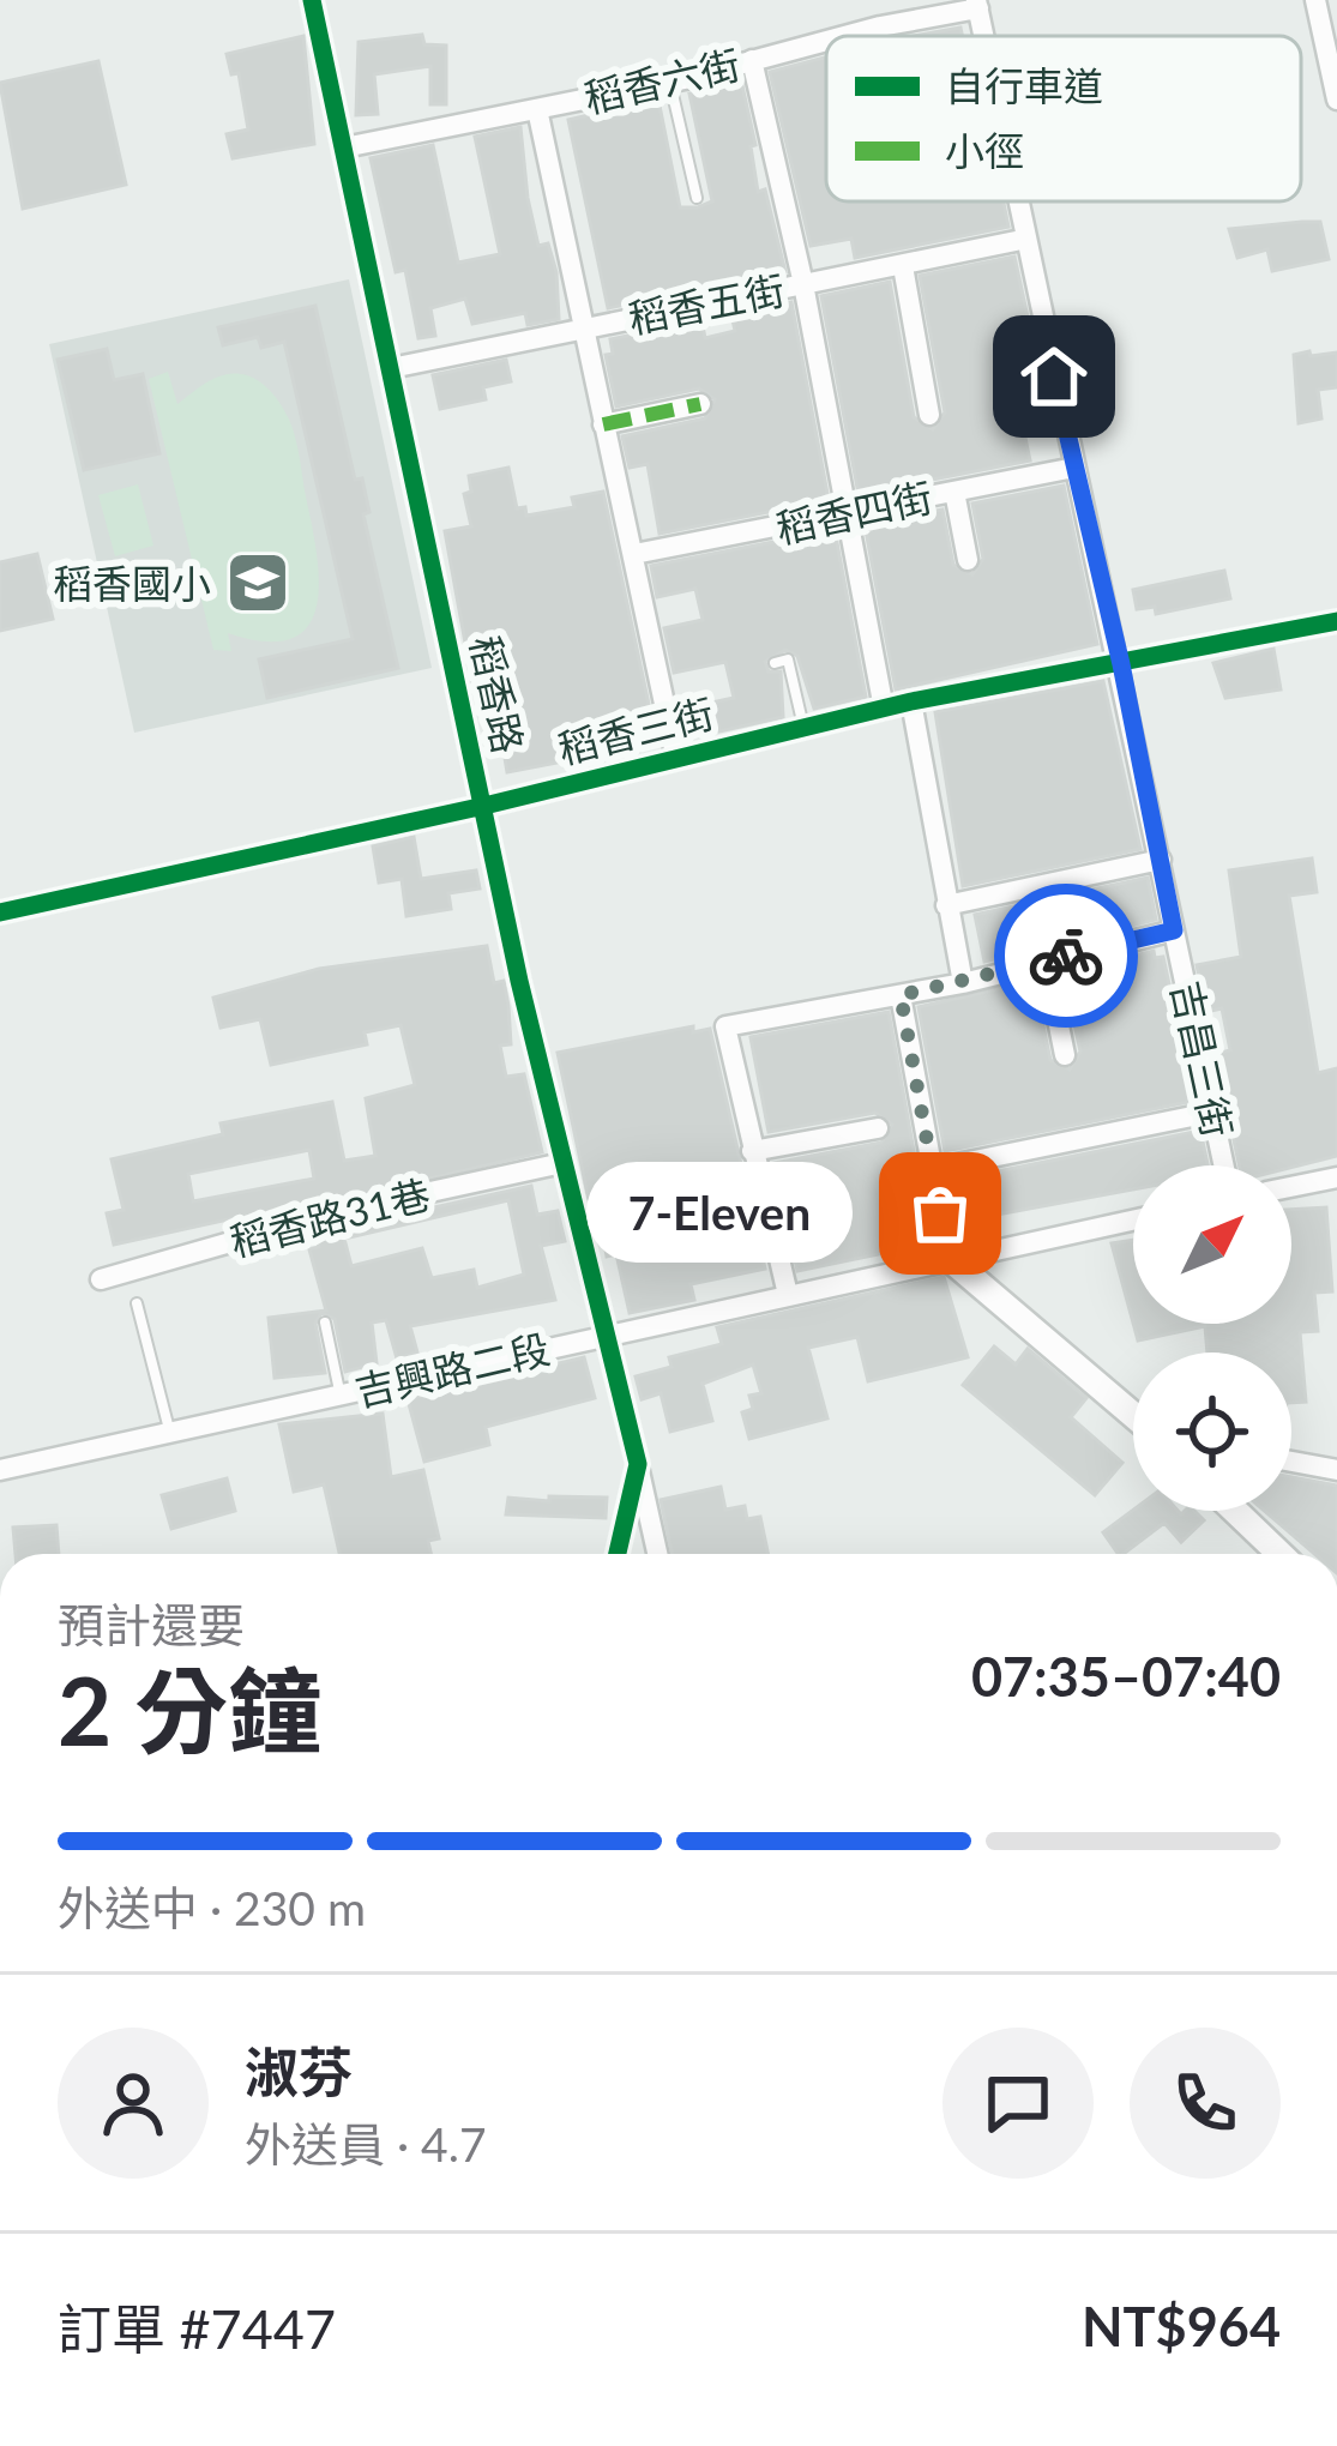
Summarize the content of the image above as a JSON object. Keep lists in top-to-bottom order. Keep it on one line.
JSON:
{"streets":{"street":["稻香六街","稻香五街","稻香四街","稻香路","稻香三街","吉昌三街","稻香路31巷","吉興路二段"]},"crossings":[["稻香六街","稻香路"],["稻香五街","稻香路"],["稻香五街","吉昌三街"],["稻香四街","吉昌三街"],["稻香路","稻香三街"],["稻香路","稻香路31巷"],["稻香路","吉興路二段"],["稻香三街","吉昌三街"]],"places":{"school or university":["稻香國小"],"other":["7-Eleven"]},"legend":["自行車道","小徑"],"north":"top right","page":{"bubble":"7-Eleven","heading":["2 分鐘","預計還要","07:35–07:40"],"panel":["淑芬","外送員 · 4.7","訂單 #7447","NT$964"],"bar":"外送中 · 230 m"}}
